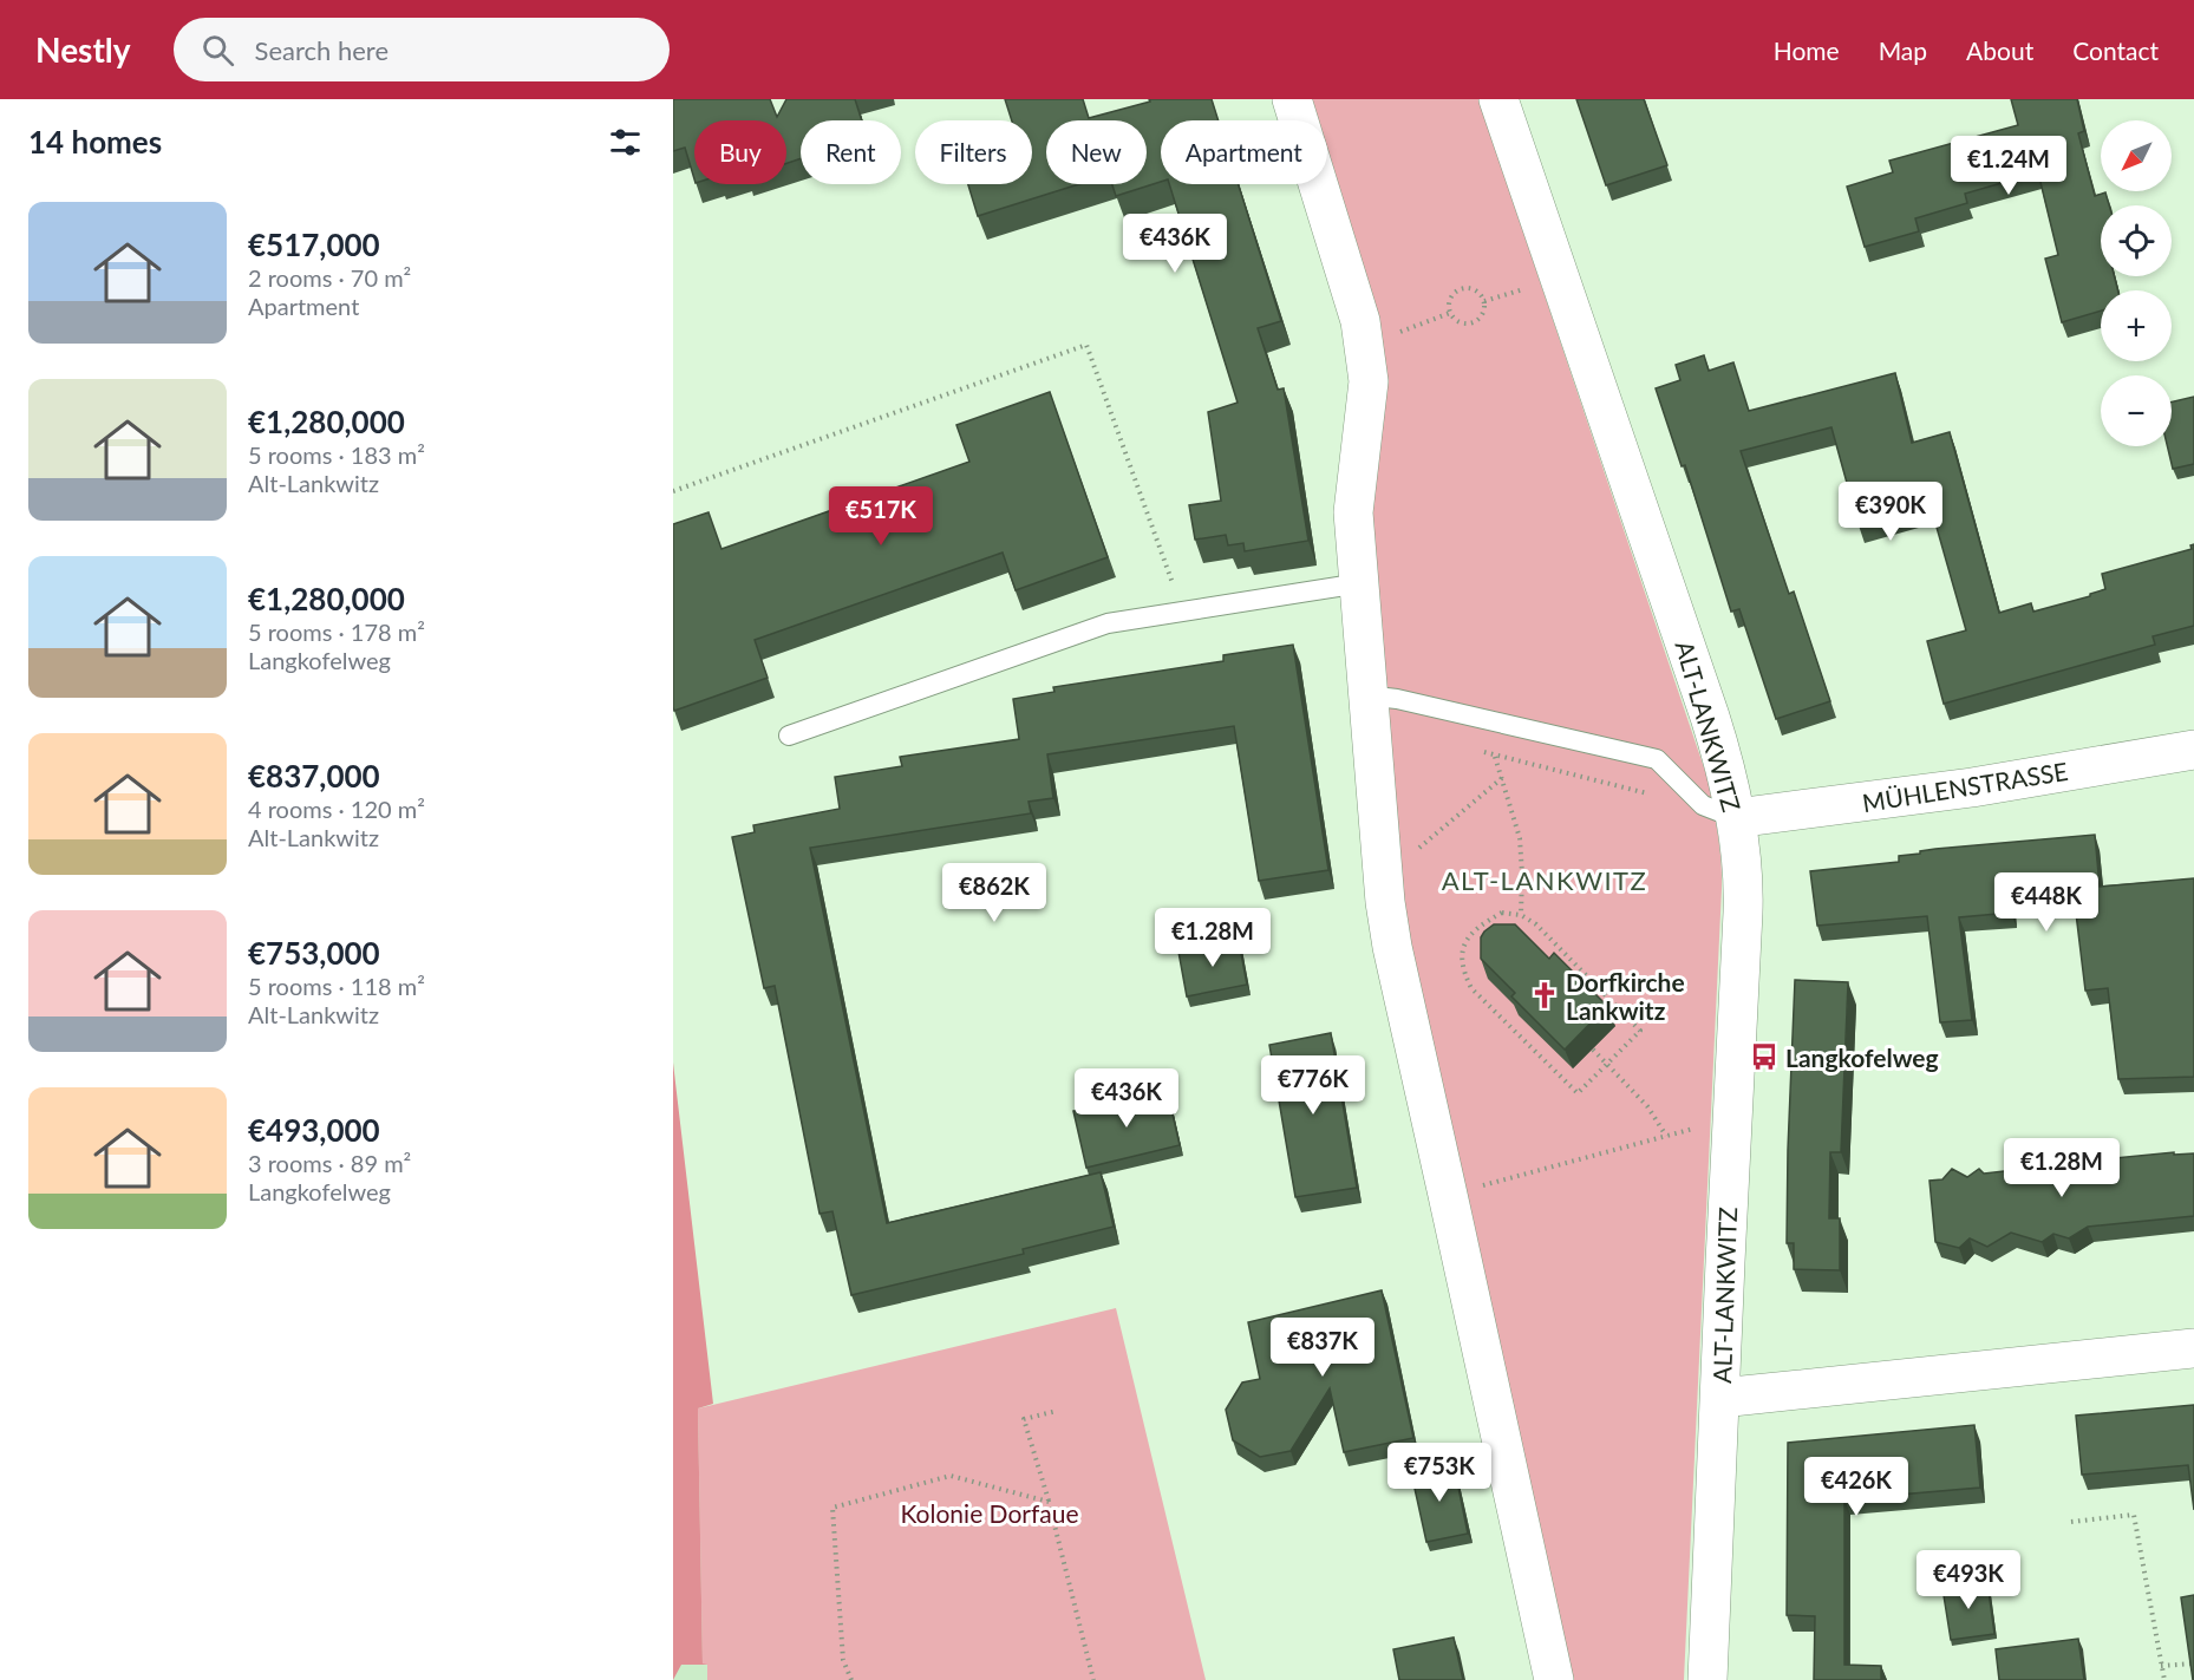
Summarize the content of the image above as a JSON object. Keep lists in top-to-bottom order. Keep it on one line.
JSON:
{"streets":{"street":["ALT-LANKWITZ","MÜHLENSTRASSE"]},"crossings":[["ALT-LANKWITZ","MÜHLENSTRASSE"]],"districts":["ALT-LANKWITZ"],"parks":["Kolonie Dorfaue"],"places":{"church":["Dorfkirche Lankwitz"],"bus stop":["Langkofelweg"]},"north":"bottom left","page":{"header":"Nestly","search":"Search here","nav":["Home","Map","About","Contact"],"heading":"14 homes","map_buttons":["+","−"],"chip":["Buy","Rent","Filters","New","Apartment"],"price":["€1.24M","€436K","€390K","€517K","€862K","€448K","€1.28M","€776K","€436K","€1.28M","€837K","€753K","€426K","€493K"],"list":[{"name":"€517,000","note":"2 rooms · 70 m² · Apartment"},{"name":"€1,280,000","note":"5 rooms · 183 m² · Alt-Lankwitz"},{"name":"€1,280,000","note":"5 rooms · 178 m² · Langkofelweg"},{"name":"€837,000","note":"4 rooms · 120 m² · Alt-Lankwitz"},{"name":"€753,000","note":"5 rooms · 118 m² · Alt-Lankwitz"},{"name":"€493,000","note":"3 rooms · 89 m² · Langkofelweg"}]}}
